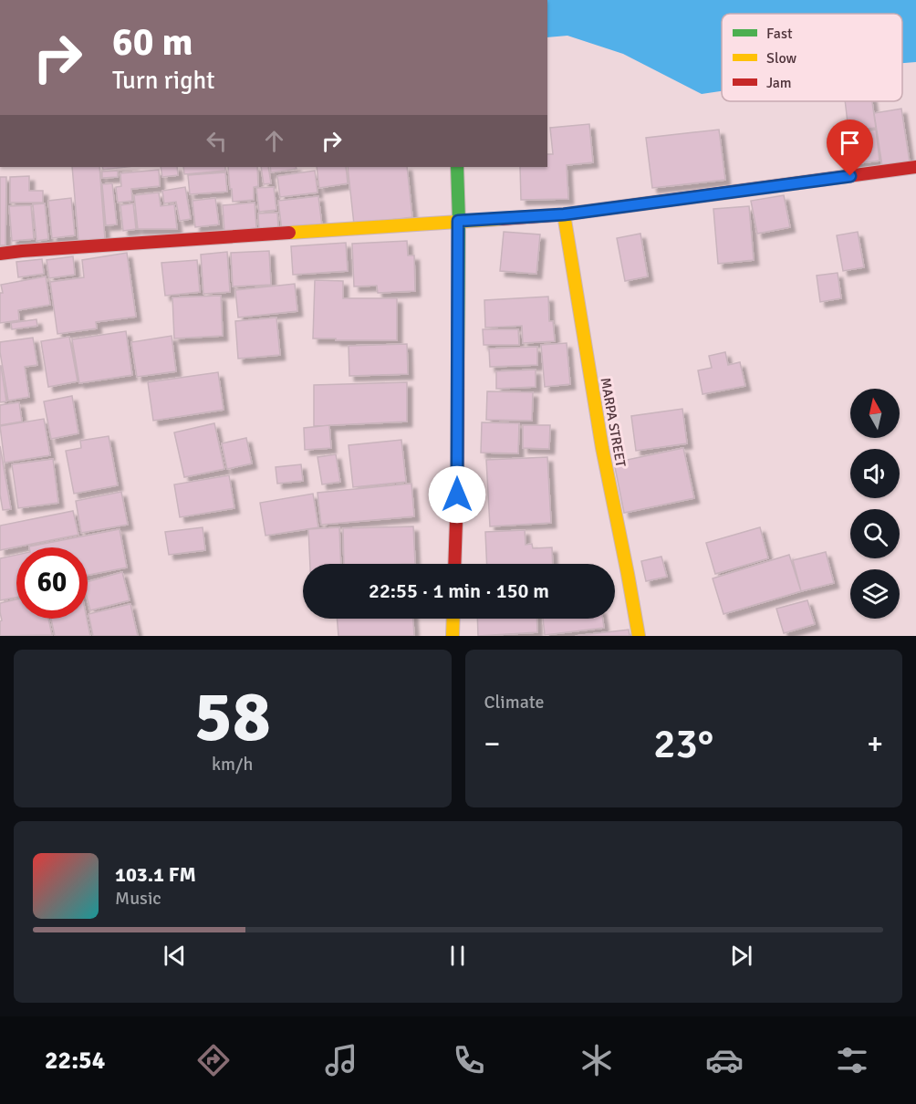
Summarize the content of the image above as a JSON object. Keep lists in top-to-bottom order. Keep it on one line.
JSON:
{"streets":{"street":["MARPA STREET"]},"legend":["Fast","Slow","Jam"],"north":"top","page":{"turn":["60 m","Turn right"],"limit":"60","trip":"22:55 · 1 min · 150 m","tile":[["58","km/h"],"Climate"],"heat":["−","23°","+"],"song":["103.1 FM","Music"],"tabs":"22:54"}}
